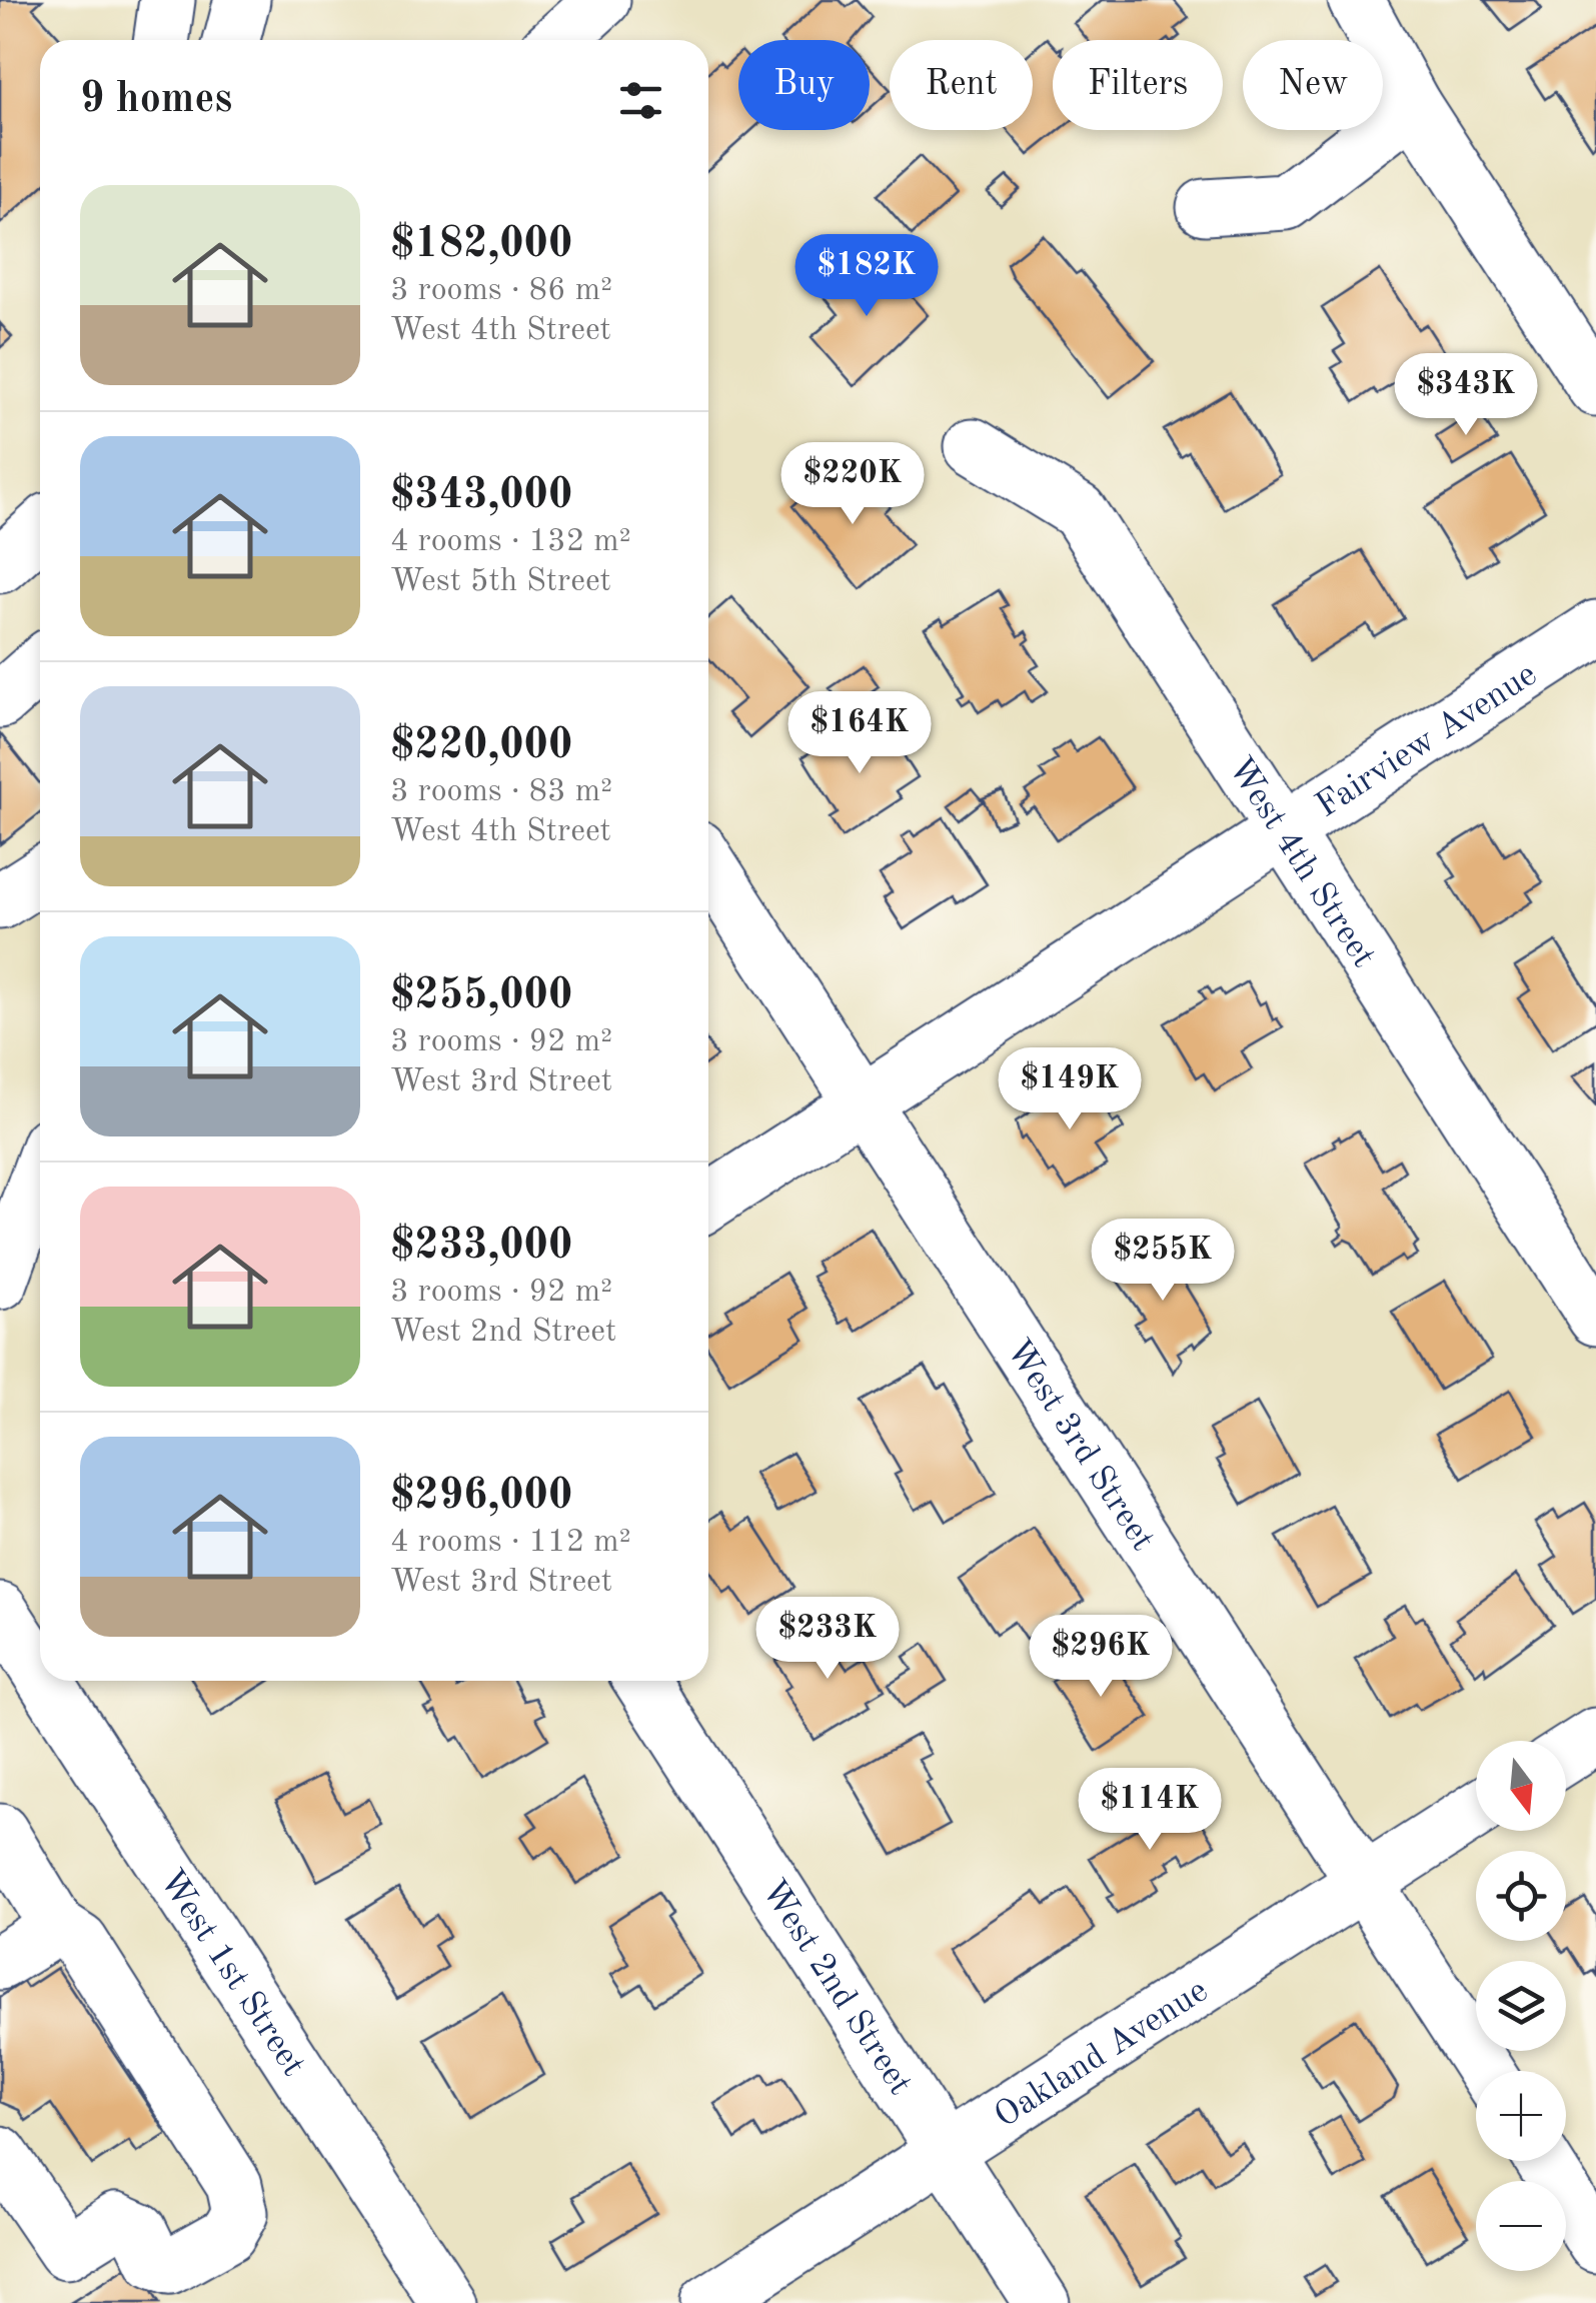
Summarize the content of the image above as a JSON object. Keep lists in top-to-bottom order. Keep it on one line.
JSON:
{"streets":{"street":["Fairview Avenue","West 4th Street","West 3rd Street","West 1st Street","West 2nd Street","Oakland Avenue"]},"crossings":[["Fairview Avenue","West 4th Street"],["Fairview Avenue","West 3rd Street"],["West 3rd Street","Oakland Avenue"],["West 2nd Street","Oakland Avenue"]],"north":"bottom","page":{"chip":["Buy","Rent","Filters","New"],"heading":"9 homes","list":[{"name":"$182,000","note":"3 rooms · 86 m² · West 4th Street"},{"name":"$343,000","note":"4 rooms · 132 m² · West 5th Street"},{"name":"$220,000","note":"3 rooms · 83 m² · West 4th Street"},{"name":"$255,000","note":"3 rooms · 92 m² · West 3rd Street"},{"name":"$233,000","note":"3 rooms · 92 m² · West 2nd Street"},{"name":"$296,000","note":"4 rooms · 112 m² · West 3rd Street"}],"price":["$182K","$343K","$220K","$164K","$149K","$255K","$233K","$296K","$114K"],"map_buttons":["+","−"]}}
